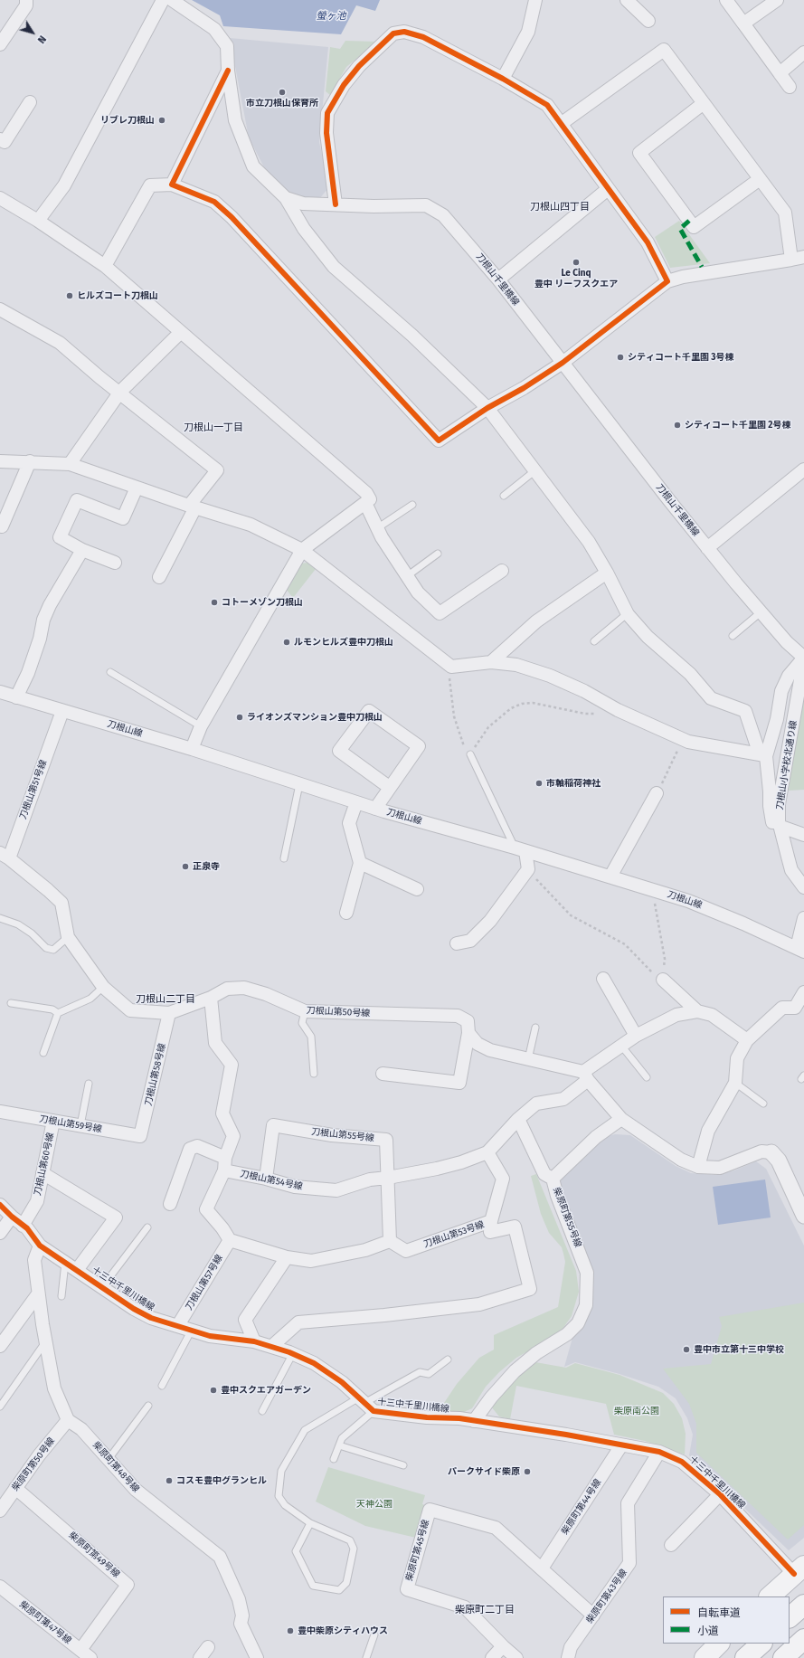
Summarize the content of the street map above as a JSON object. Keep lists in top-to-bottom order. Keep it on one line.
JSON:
{"streets":{"street":["刀根山千里橋線","刀根山線","刀根山小学校北通り線","刀根山第51号線","刀根山第50号線","刀根山第58号線","刀根山第59号線","刀根山第55号線","刀根山第60号線","刀根山第54号線","柴原町第55号線","刀根山第53号線","刀根山第57号線","十三中千里川橋線","柴原町第50号線","柴原町第48号線","柴原町第44号線","柴原町第45号線","柴原町第49号線","柴原町第43号線","柴原町第47号線"]},"crossings":[["刀根山千里橋線","刀根山小学校北通り線"],["刀根山線","刀根山第51号線"],["刀根山第51号線","刀根山第50号線"],["刀根山第50号線","刀根山第58号線"],["刀根山第58号線","刀根山第59号線"],["刀根山第59号線","刀根山第60号線"],["刀根山第55号線","刀根山第54号線"],["刀根山第55号線","刀根山第53号線"],["刀根山第60号線","十三中千里川橋線"],["刀根山第54号線","刀根山第53号線"],["柴原町第55号線","十三中千里川橋線"],["刀根山第57号線","十三中千里川橋線"],["十三中千里川橋線","柴原町第44号線"],["十三中千里川橋線","柴原町第43号線"],["柴原町第50号線","柴原町第48号線"],["柴原町第50号線","柴原町第49号線"],["柴原町第44号線","柴原町第45号線"],["柴原町第45号線","柴原町第43号線"],["柴原町第49号線","柴原町第47号線"]],"districts":["刀根山四丁目","刀根山一丁目","刀根山二丁目","柴原町二丁目"],"water":["螢ヶ池"],"parks":["柴原南公園","天神公園"],"places":["市立刀根山保育所","リブレ刀根山","Le Cinq 豊中 リーフスクエア","ヒルズコート刀根山","シティコート千里園 3号棟","シティコート千里園 2号棟","コトーメゾン刀根山","ルモンヒルズ豊中刀根山","ライオンズマンション豊中刀根山","市軸稲荷神社","正泉寺","豊中市立第十三中学校","豊中スクエアガーデン","パークサイド柴原","コスモ豊中グランヒル","豊中柴原シティハウス"],"legend":["自転車道","小道"],"north":"bottom right"}
